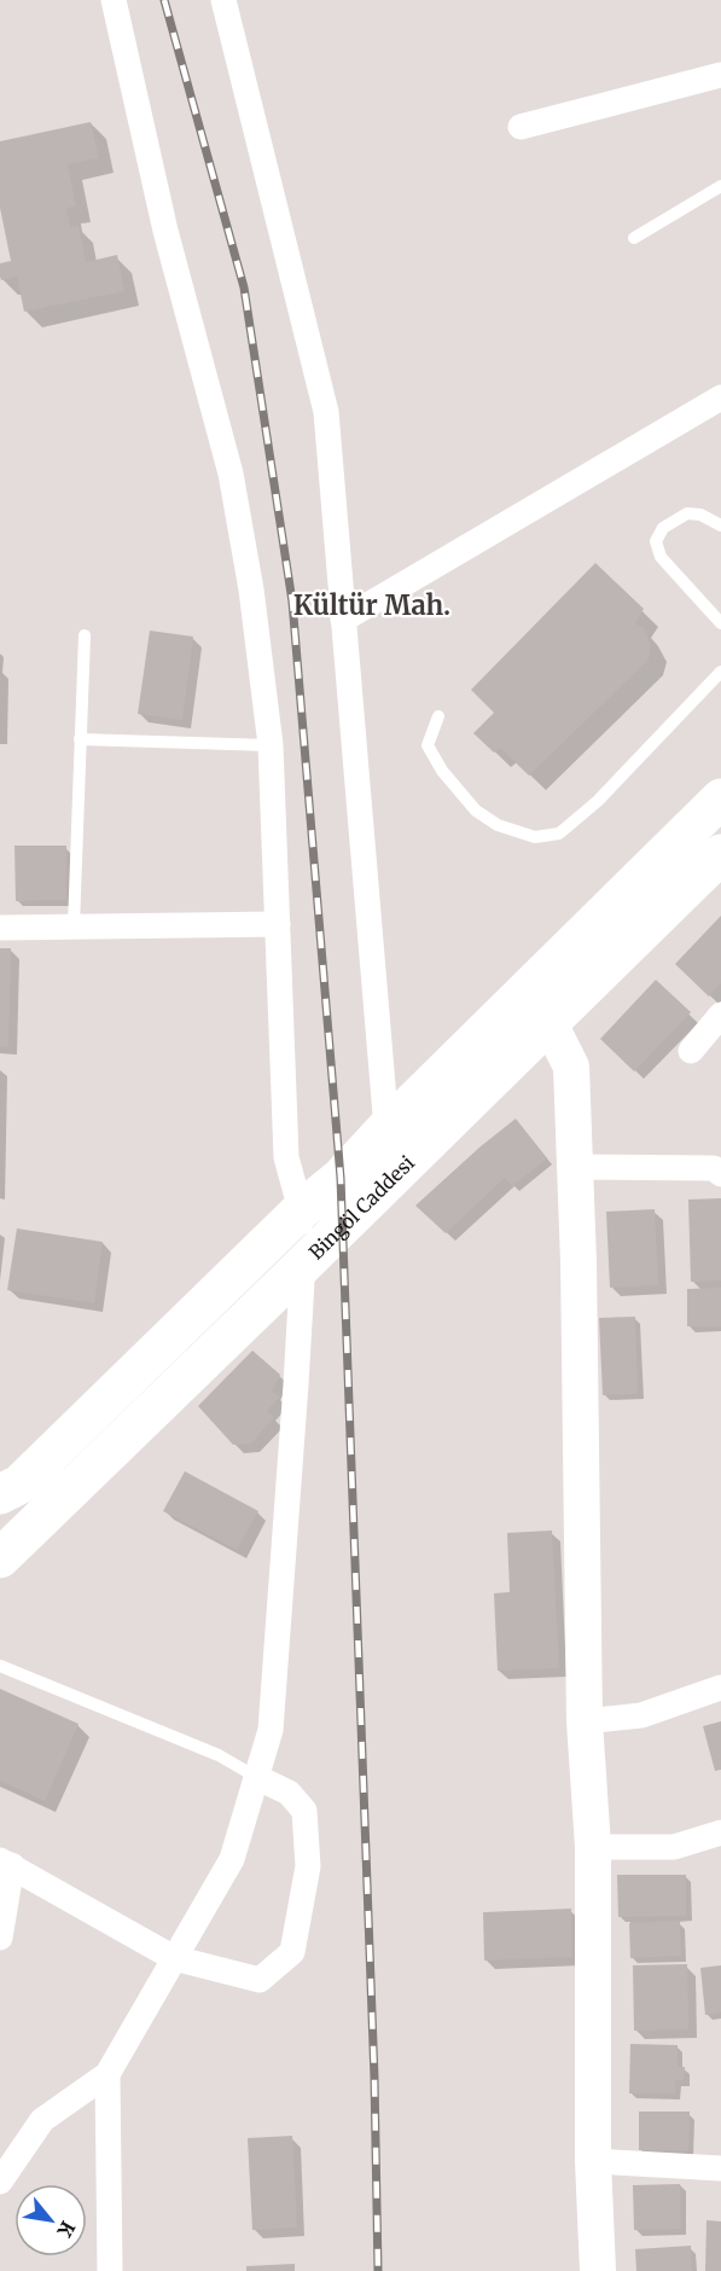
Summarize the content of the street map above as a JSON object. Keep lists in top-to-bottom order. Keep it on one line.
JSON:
{"streets":{"main road":["Bingöl Caddesi"]},"districts":["Kültür Mah."],"north":"bottom right"}
